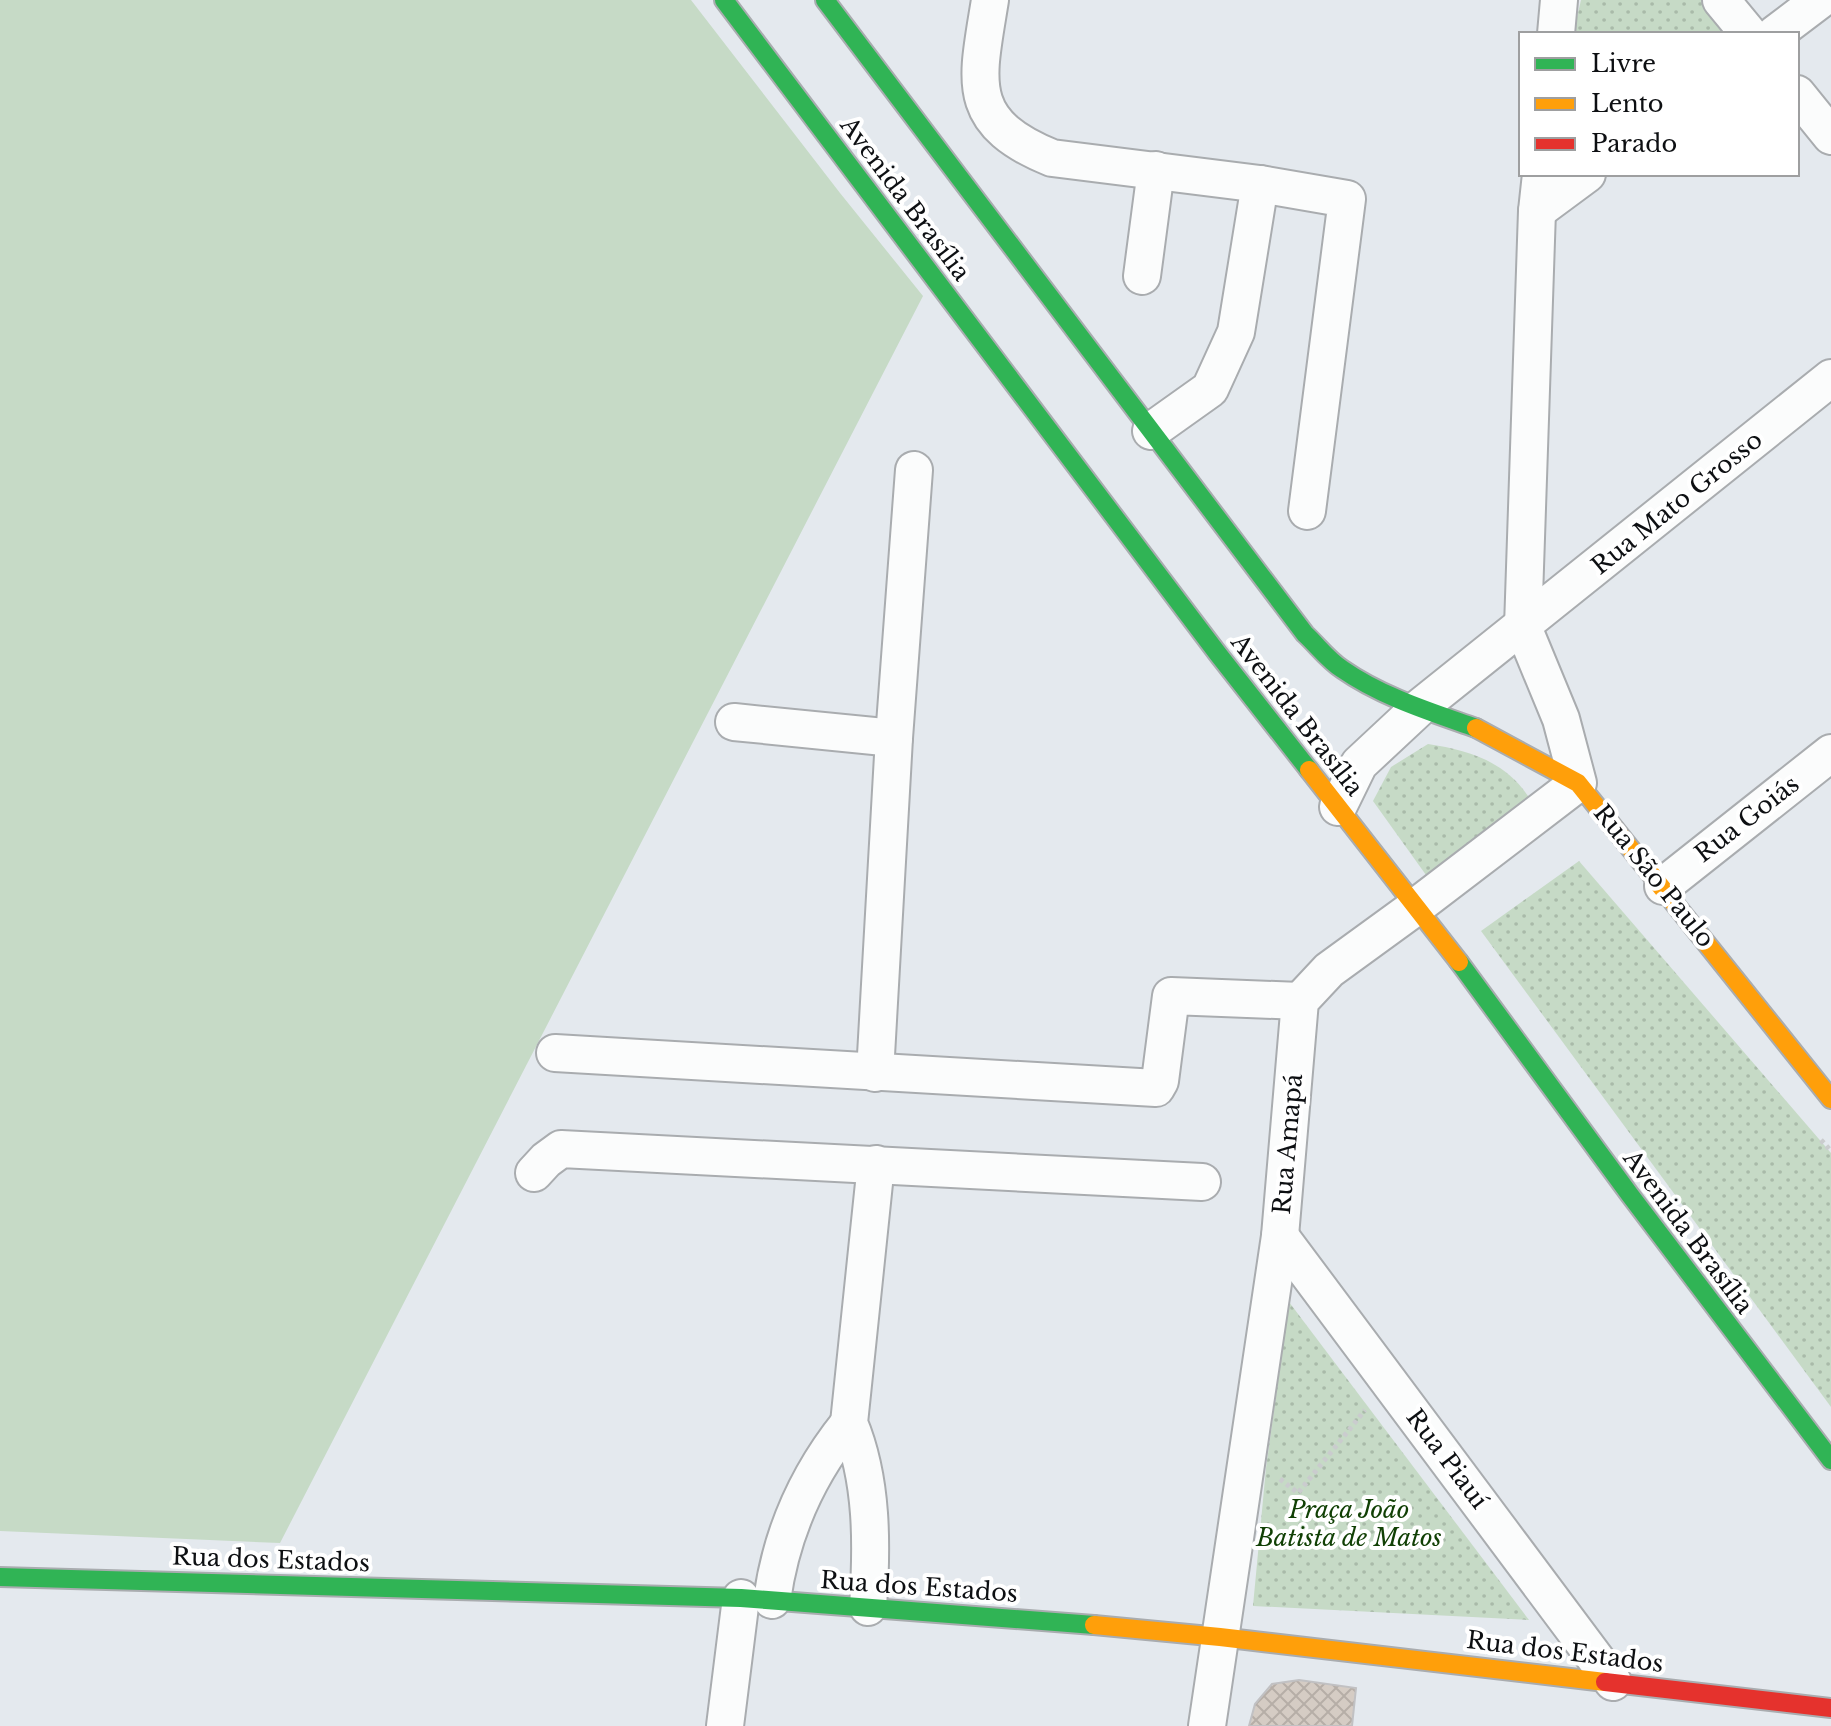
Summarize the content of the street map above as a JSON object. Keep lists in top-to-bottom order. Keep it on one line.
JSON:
{"streets":{"main road":["Avenida Brasília","Rua São Paulo","Rua dos Estados"],"street":["Rua Mato Grosso","Rua Goiás","Rua Amapá","Rua Piauí"]},"crossings":[["Rua Mato Grosso","Rua São Paulo"],["Rua Goiás","Rua São Paulo"],["Rua Amapá","Rua Piauí"],["Rua Amapá","Rua dos Estados"],["Rua Piauí","Rua dos Estados"]],"parks":["Praça João Batista de Matos"],"legend":["Livre","Lento","Parado"]}
